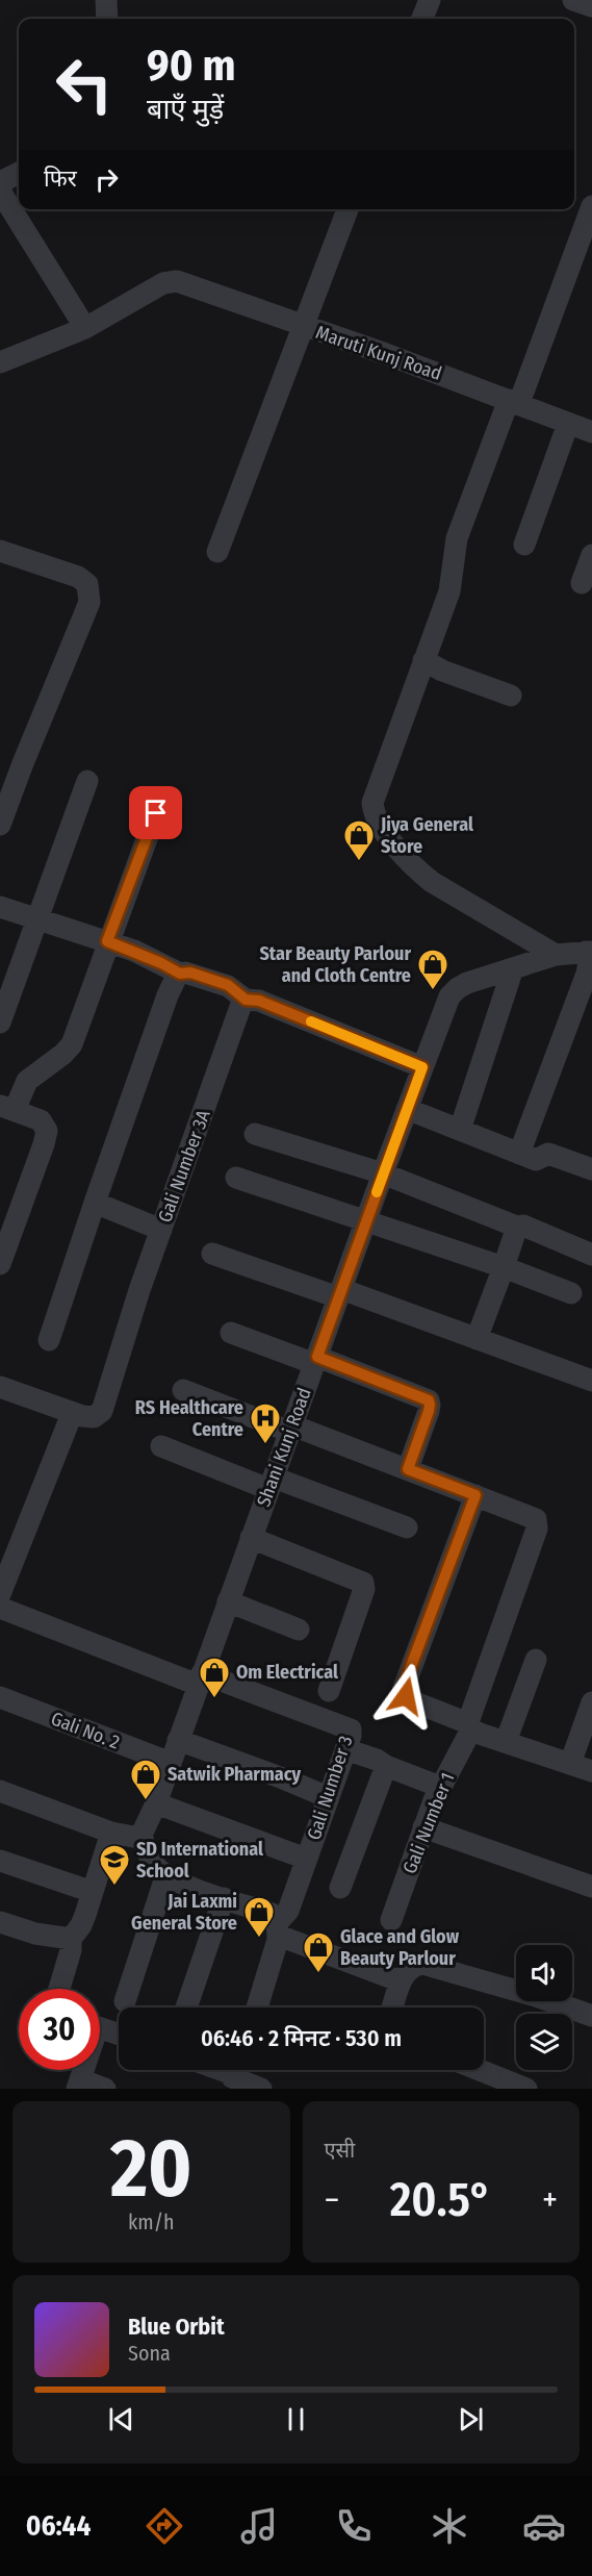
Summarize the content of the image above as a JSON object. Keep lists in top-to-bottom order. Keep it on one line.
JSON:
{"streets":{"street":["Maruti Kunj Road","Gali Number 3A","Shani Kunj Road","Gali No. 2","Gali Number 3","Gali Number 1"]},"crossings":[["Shani Kunj Road","Gali No. 2"],["Shani Kunj Road","Gali Number 3"]],"places":{"shop":["Jiya General Store","Star Beauty Parlour and Cloth Centre","Om Electrical","Satwik Pharmacy","Jai Laxmi General Store","Glace and Glow Beauty Parlour"],"hospital":["RS Healthcare Centre"],"school or university":["SD International School"]},"page":{"turn":["90 m","बाएँ मुड़ें"],"then":"फिर","limit":"30","trip":"06:46 · 2 मिनट · 530 m","tile":[["20","km/h"],"एसी"],"heat":["−","20.5°","+"],"song":["Blue Orbit","Sona"],"tabs":"06:44"}}
